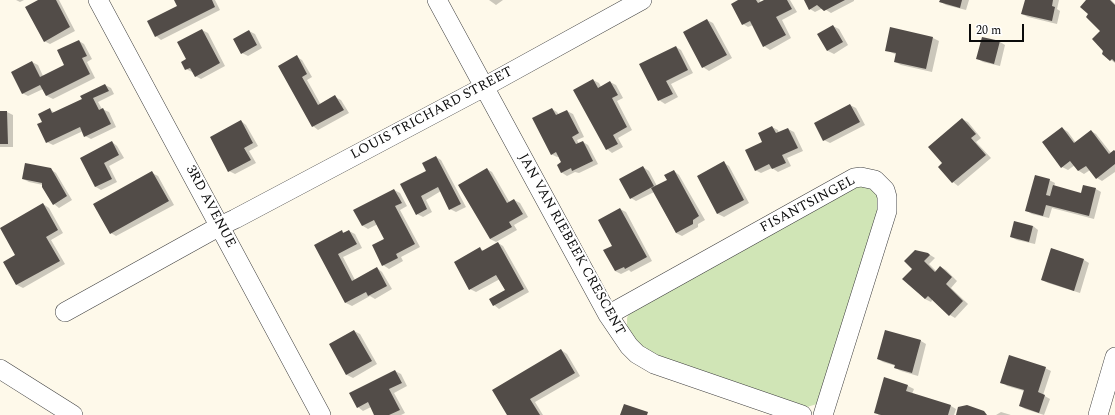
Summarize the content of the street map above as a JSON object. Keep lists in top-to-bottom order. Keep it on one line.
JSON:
{"streets":{"street":["LOUIS TRICHARD STREET","FISANTSINGEL","3RD AVENUE","JAN VAN RIEBEEK CRESCENT"]},"crossings":[["LOUIS TRICHARD STREET","3RD AVENUE"],["LOUIS TRICHARD STREET","JAN VAN RIEBEEK CRESCENT"],["FISANTSINGEL","JAN VAN RIEBEEK CRESCENT"]],"scale_bar":"20 m"}
